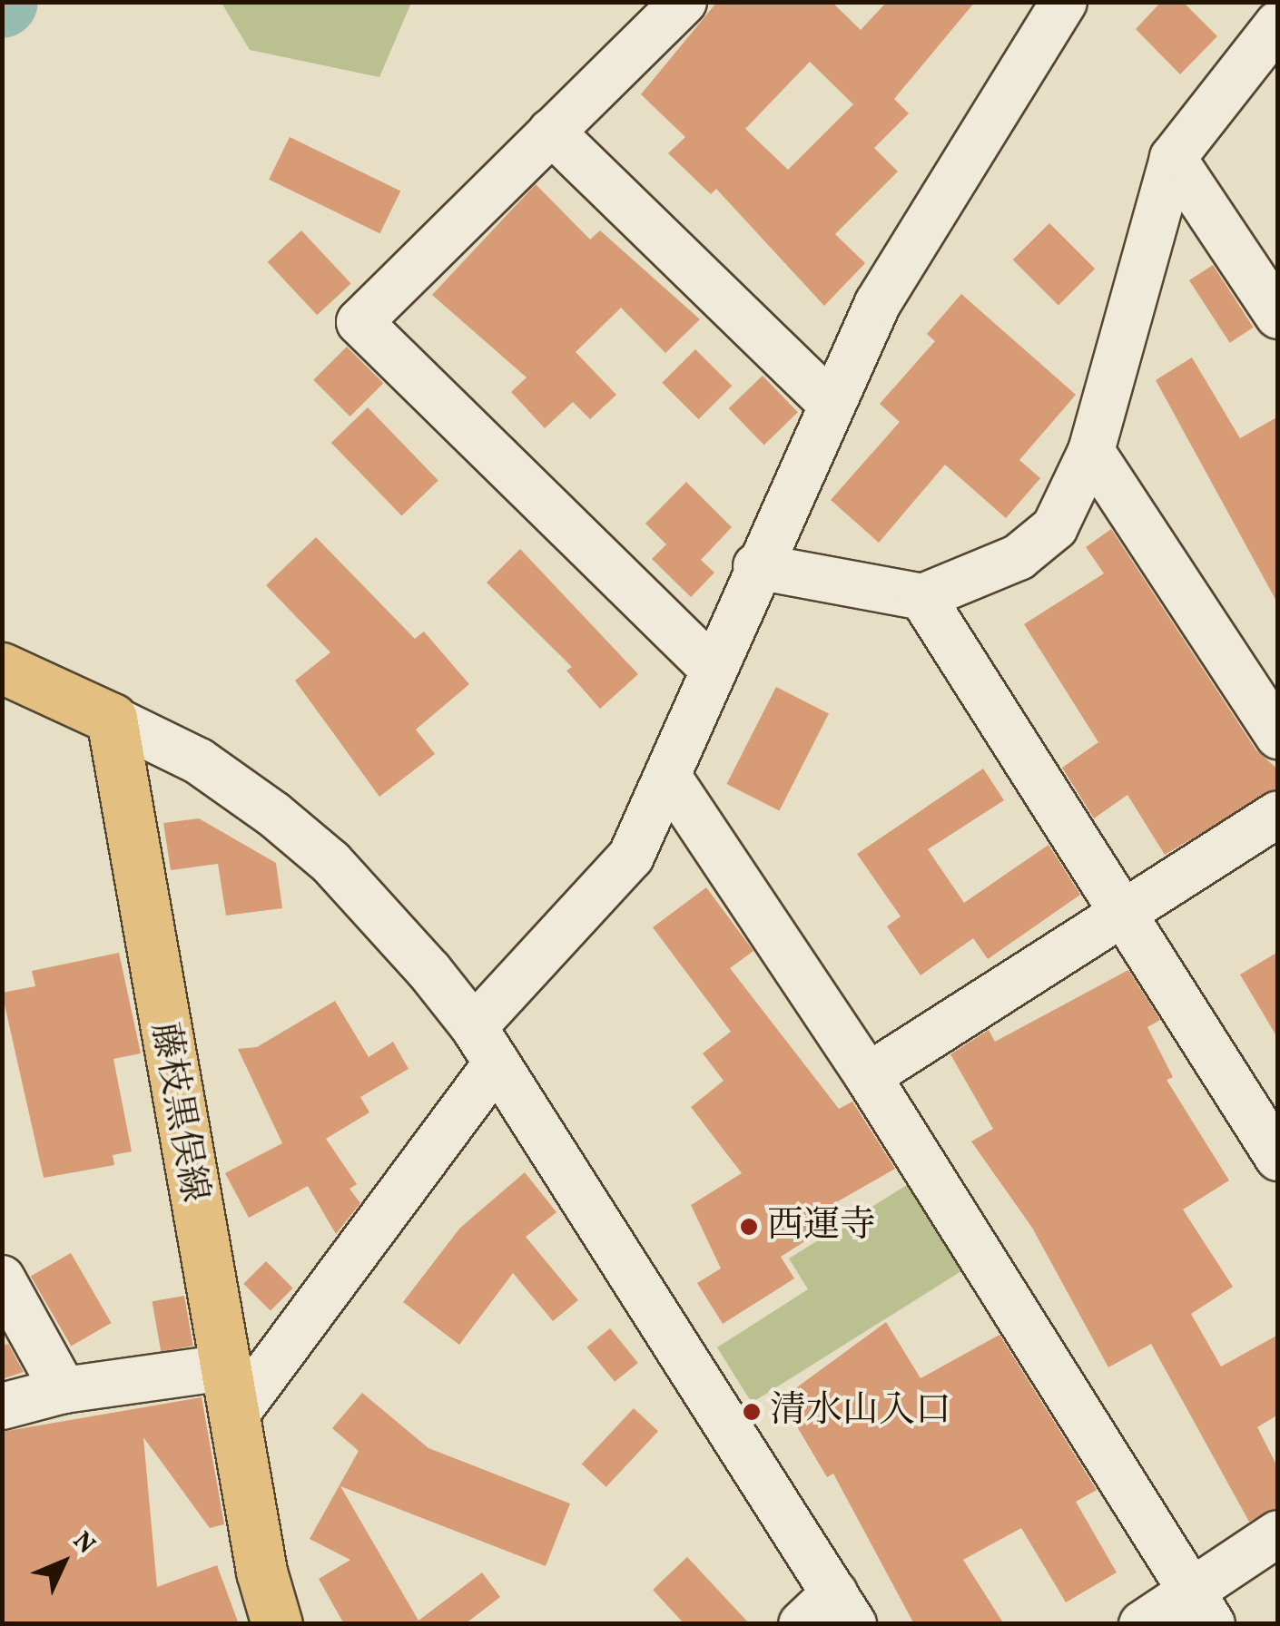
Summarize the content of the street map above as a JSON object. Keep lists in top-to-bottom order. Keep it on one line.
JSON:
{"streets":{"main road":["藤枝黒俣線"]},"places":["西運寺","清水山入口"],"north":"top right"}
